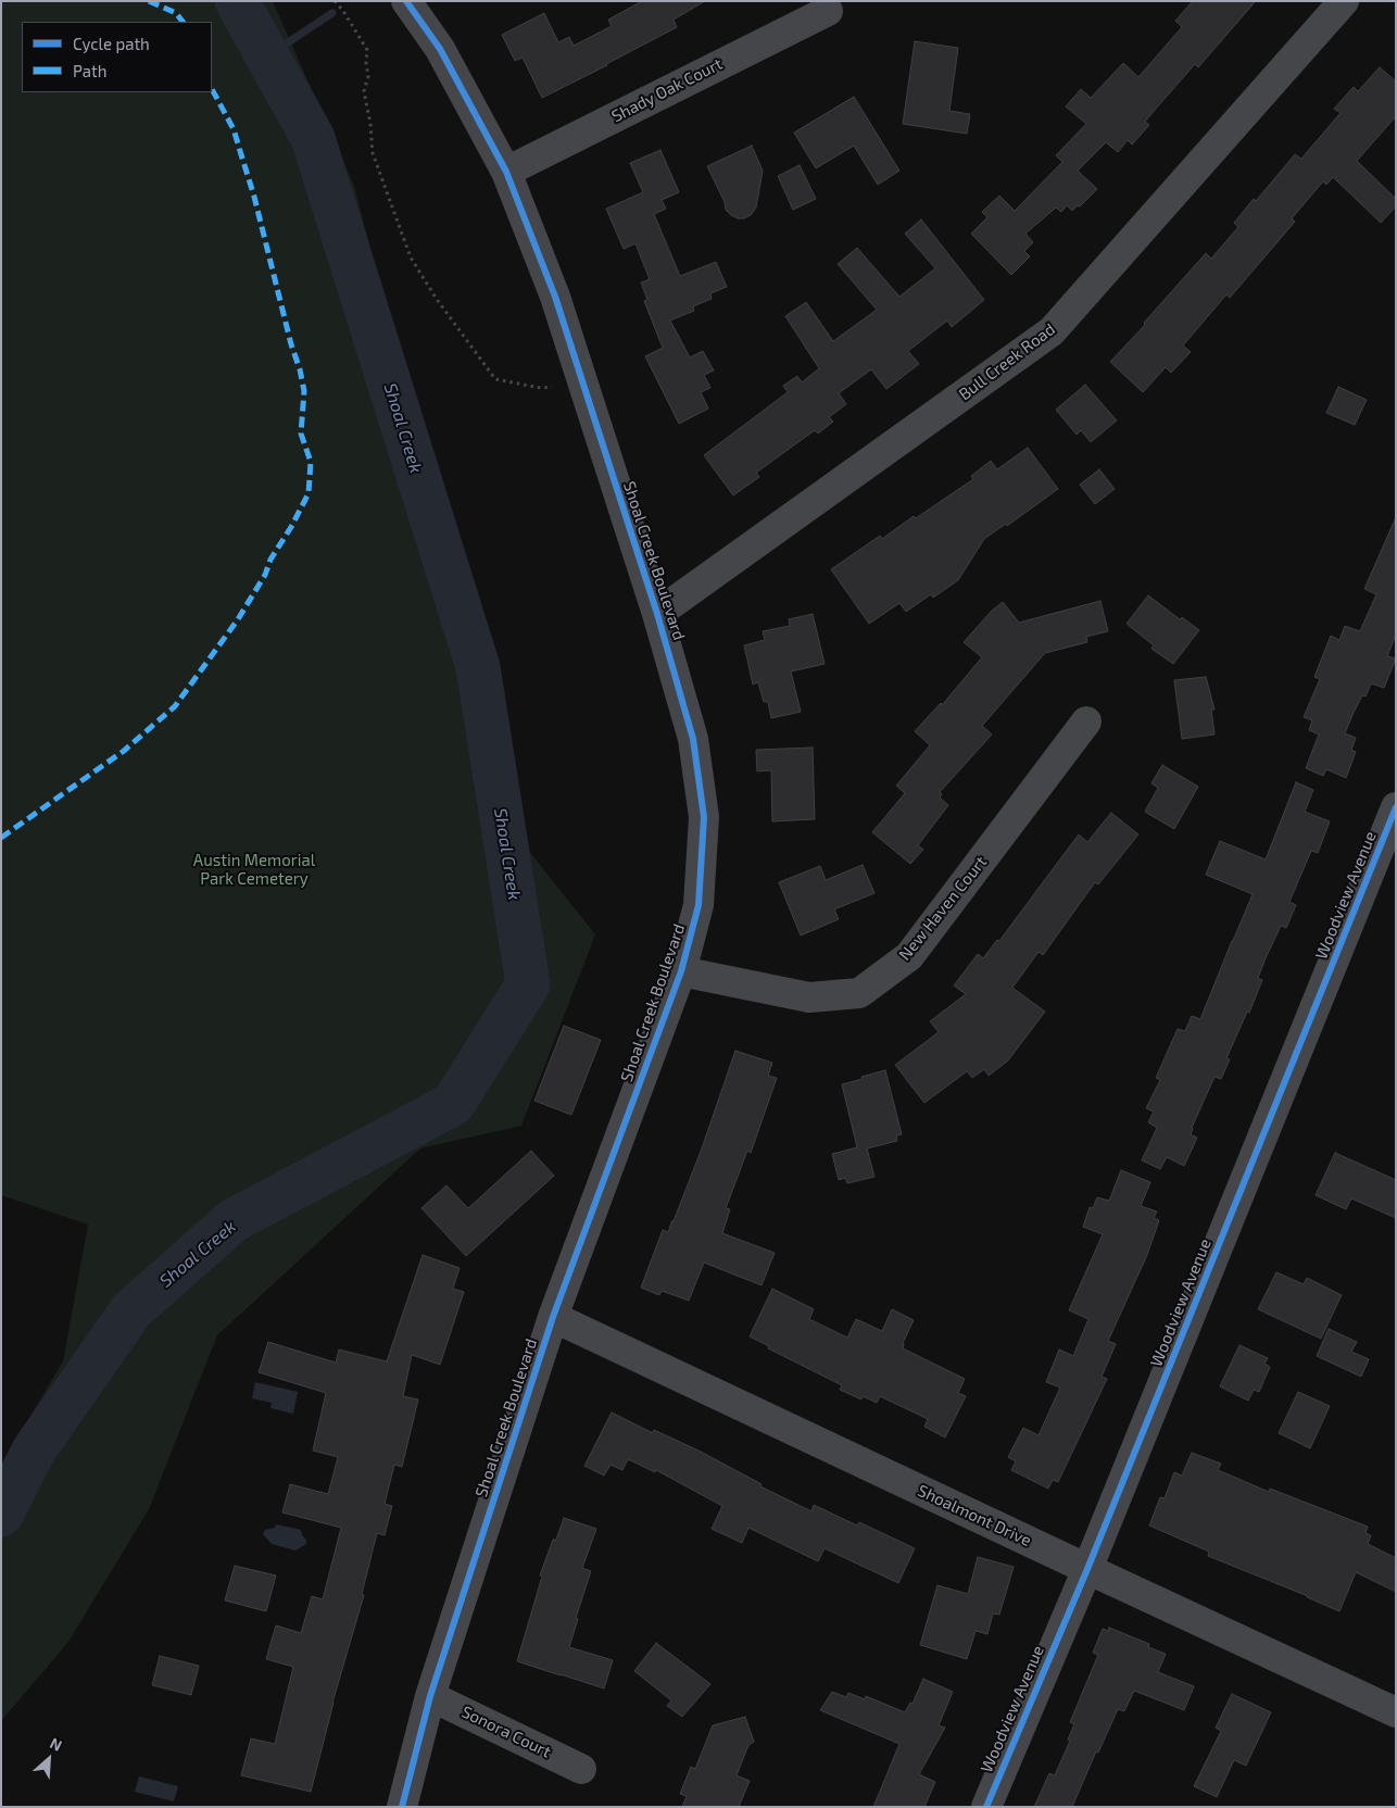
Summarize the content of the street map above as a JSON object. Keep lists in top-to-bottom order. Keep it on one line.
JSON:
{"streets":{"street":["Shady Oak Court","Bull Creek Road","Shoal Creek Boulevard","Woodview Avenue","New Haven Court","Shoalmont Drive","Sonora Court"]},"crossings":[["Shady Oak Court","Shoal Creek Boulevard"],["Bull Creek Road","Shoal Creek Boulevard"],["Shoal Creek Boulevard","New Haven Court"],["Shoal Creek Boulevard","Shoalmont Drive"],["Shoal Creek Boulevard","Sonora Court"],["Woodview Avenue","Shoalmont Drive"]],"water":["Shoal Creek"],"parks":["Austin Memorial Park Cemetery"],"legend":["Cycle path","Path"],"north":"top right"}
